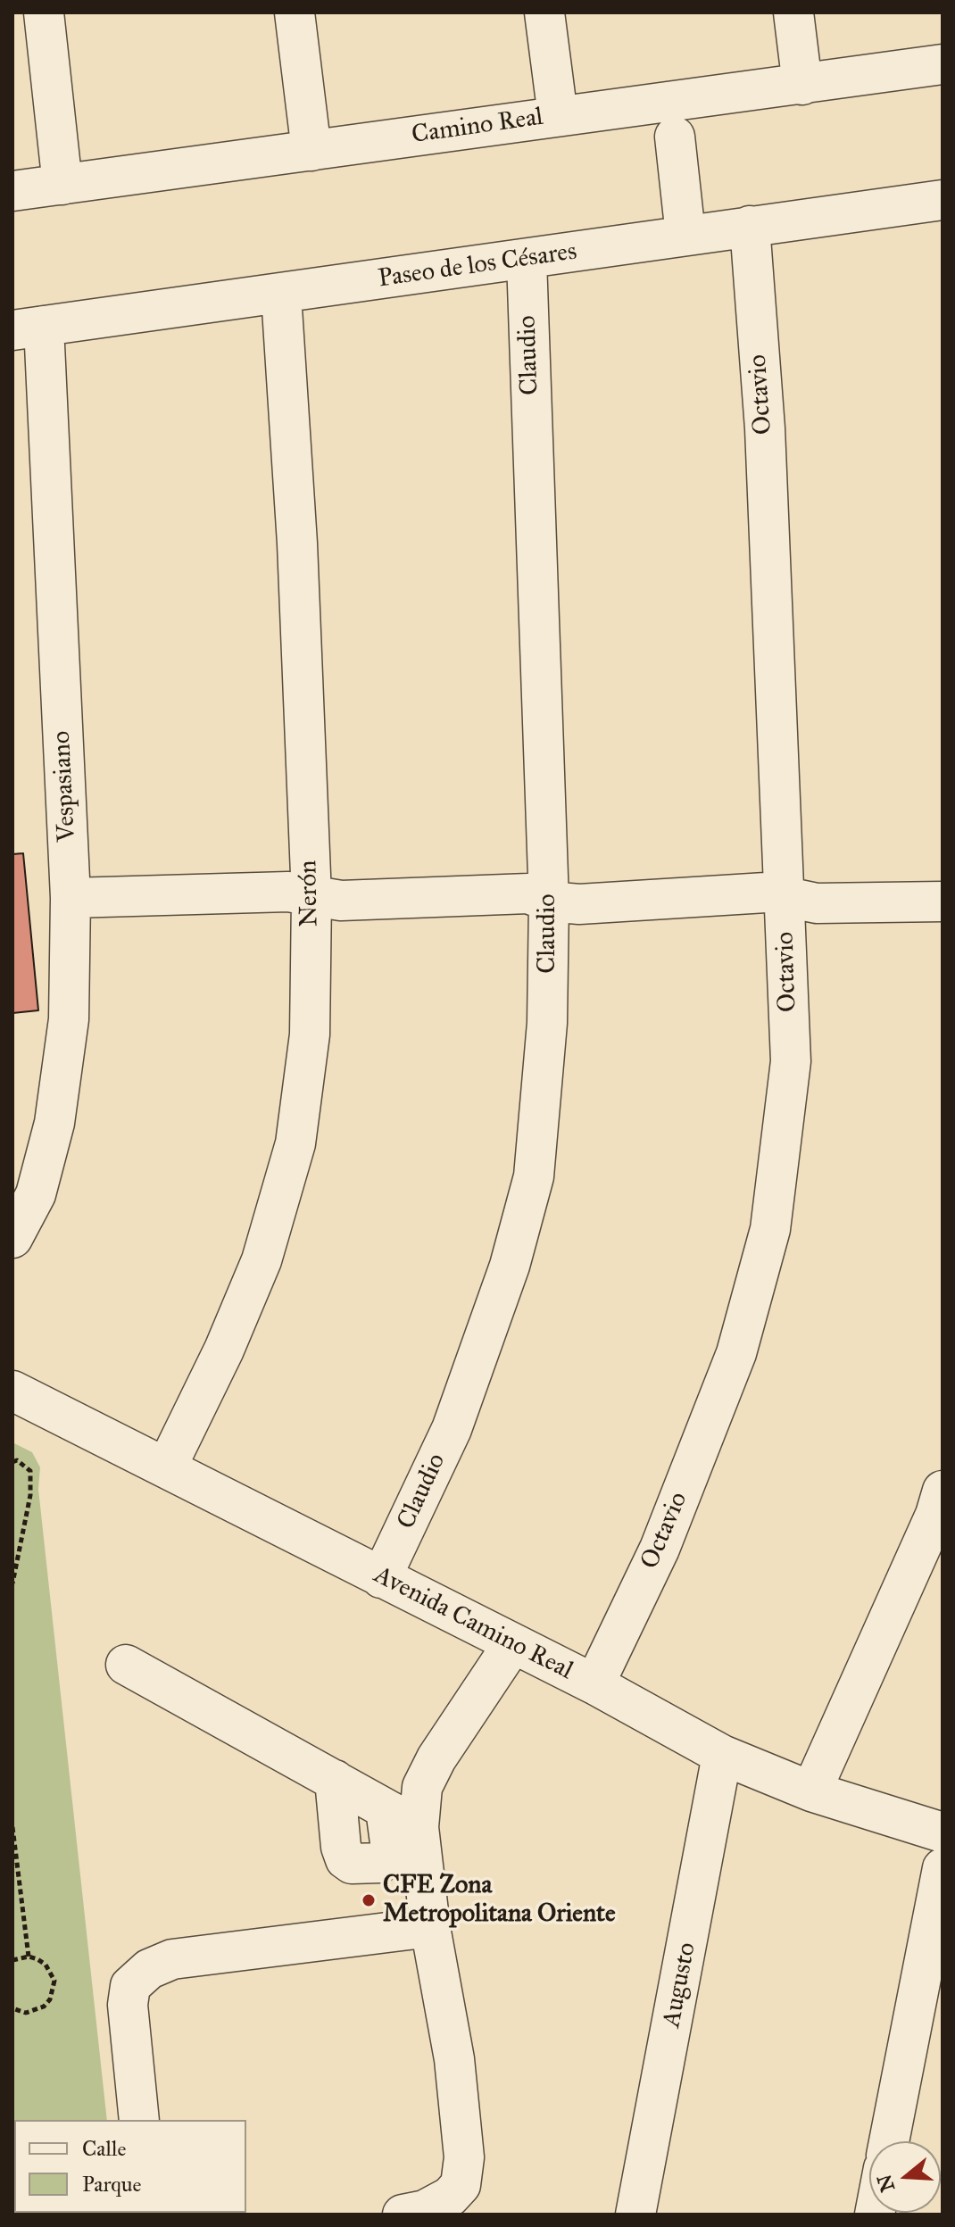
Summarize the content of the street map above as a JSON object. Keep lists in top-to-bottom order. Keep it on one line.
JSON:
{"streets":{"street":["Camino Real","Paseo de los Césares","Claudio","Octavio","Vespasiano","Nerón","Avenida Camino Real","Augusto"]},"crossings":[["Paseo de los Césares","Claudio"],["Paseo de los Césares","Octavio"],["Paseo de los Césares","Vespasiano"],["Paseo de los Césares","Nerón"],["Claudio","Avenida Camino Real"],["Octavio","Avenida Camino Real"],["Nerón","Avenida Camino Real"],["Avenida Camino Real","Augusto"]],"places":["CFE Zona Metropolitana Oriente"],"legend":["Calle","Parque"],"north":"left"}
